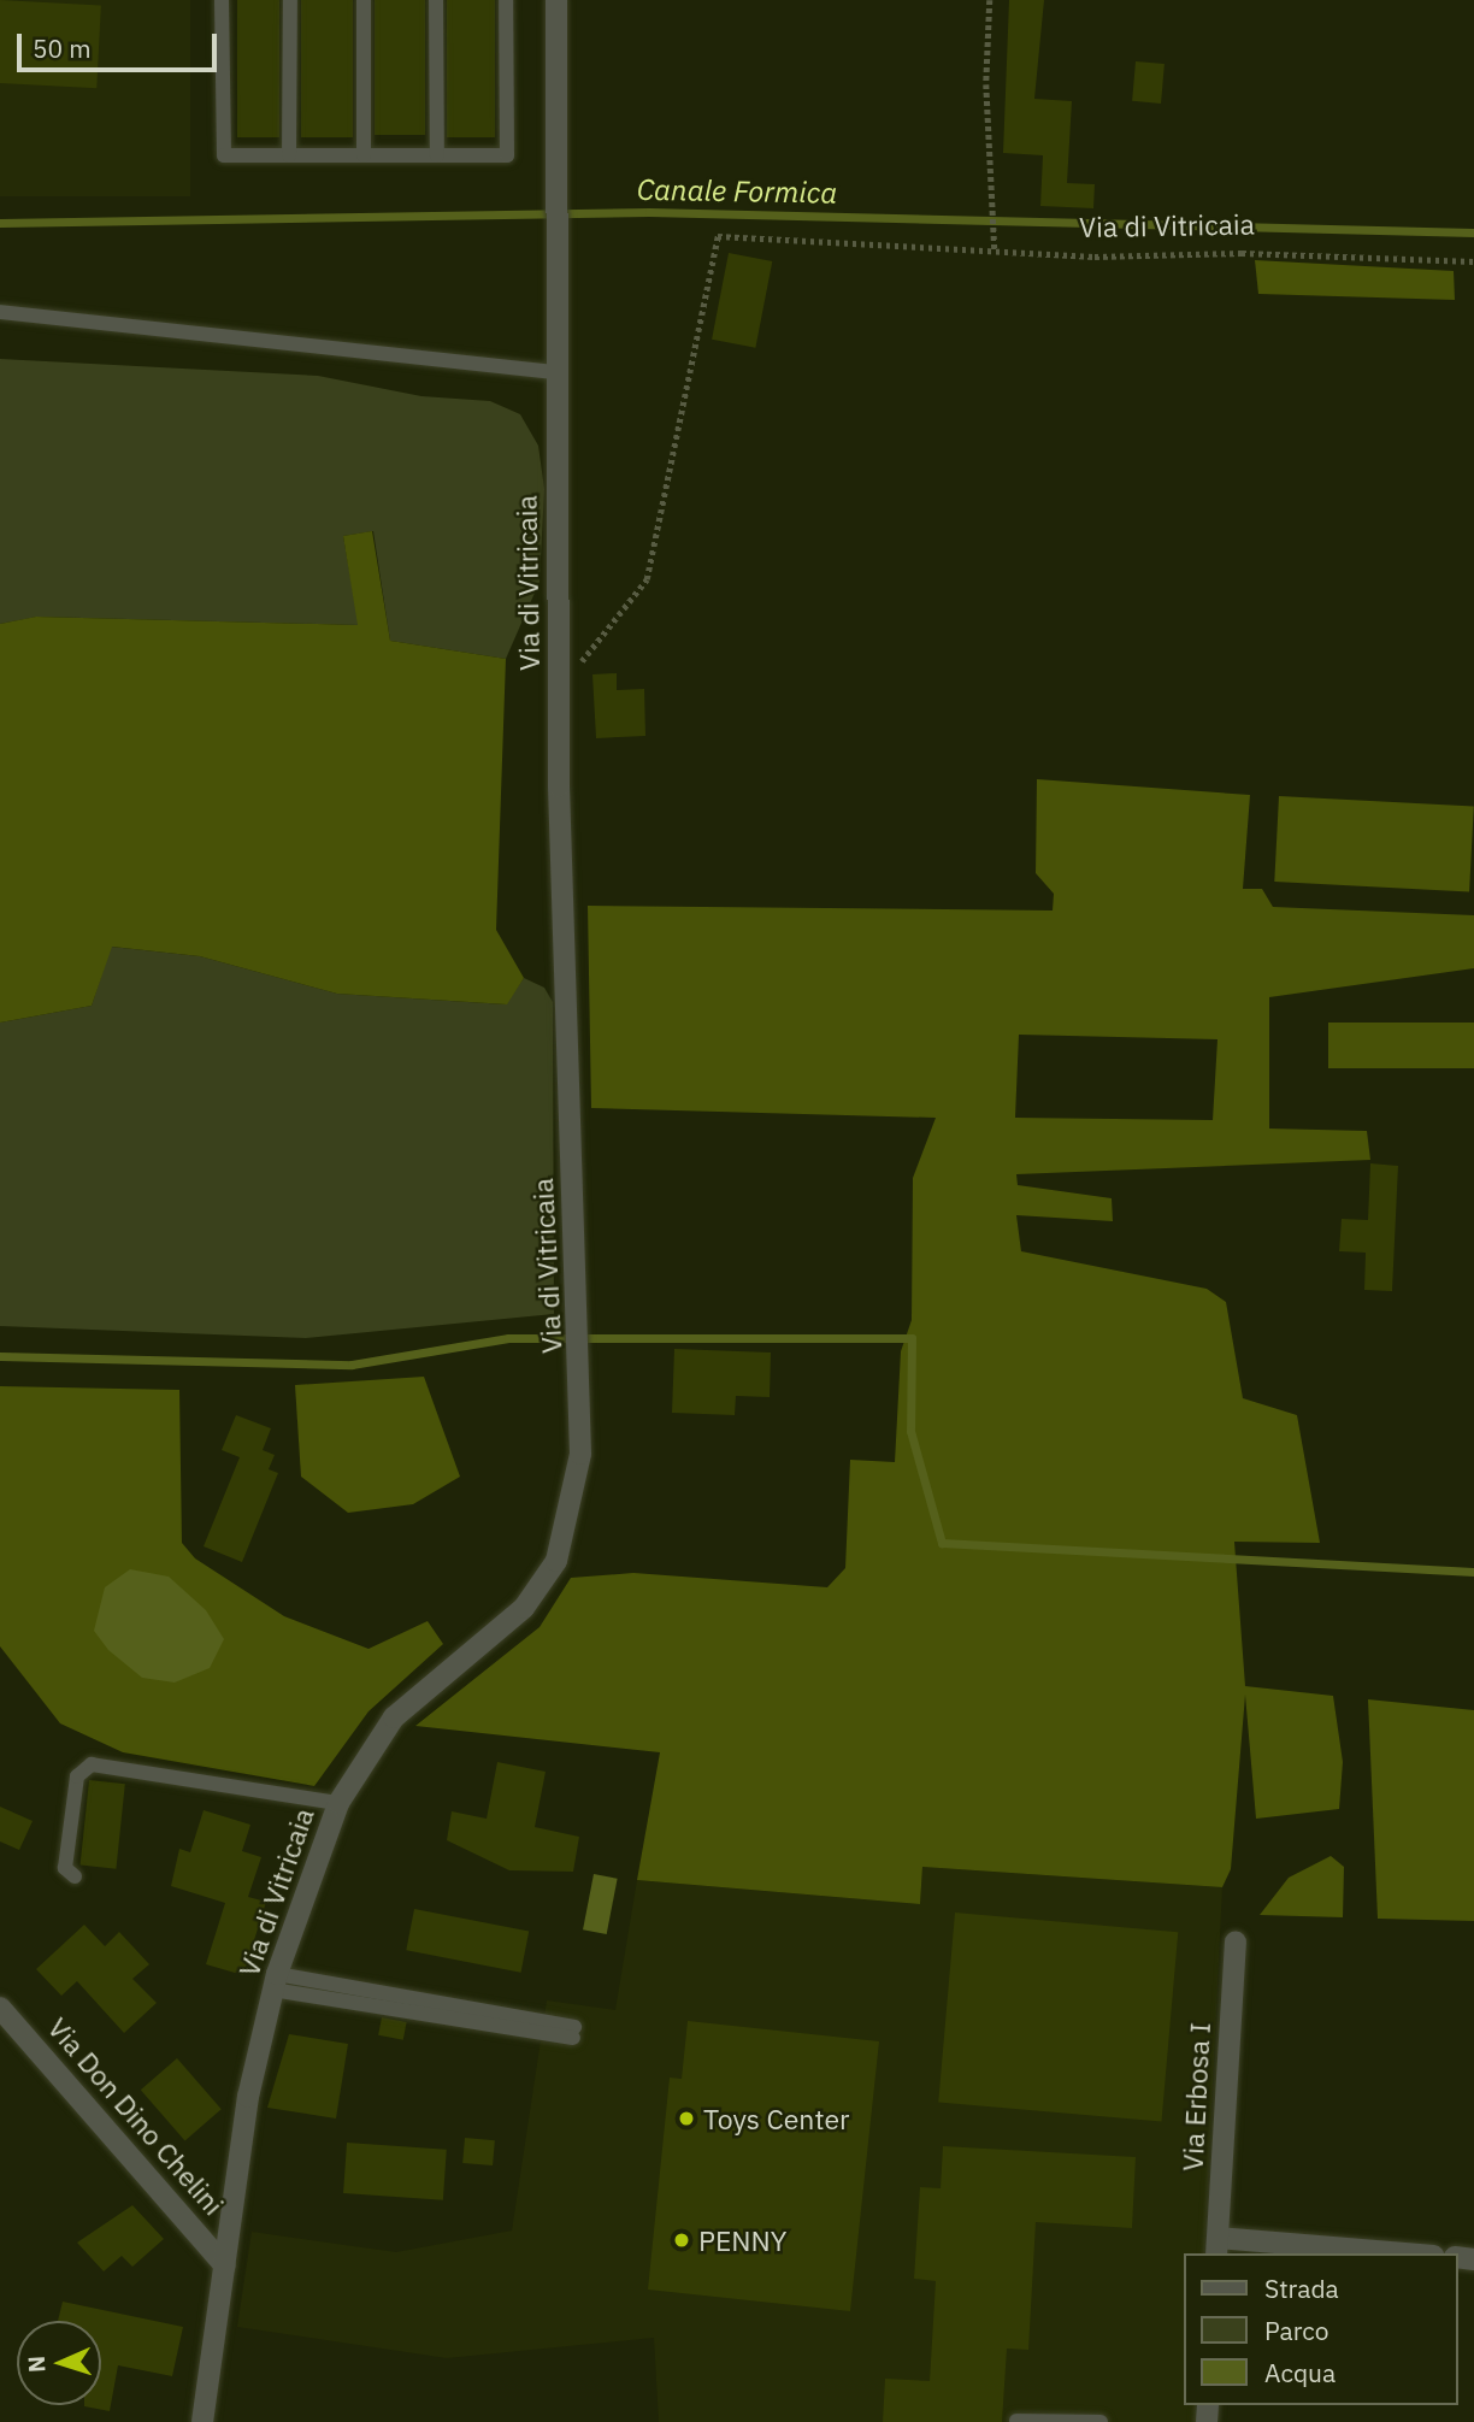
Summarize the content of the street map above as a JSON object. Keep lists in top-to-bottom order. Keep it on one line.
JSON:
{"streets":{"street":["Via di Vitricaia","Via Erbosa I","Via Don Dino Chelini"]},"crossings":[["Via di Vitricaia","Via Don Dino Chelini"]],"water":["Canale Formica"],"places":["Toys Center","PENNY"],"legend":["Strada","Parco","Acqua"],"scale_bar":"50 m","north":"left"}
